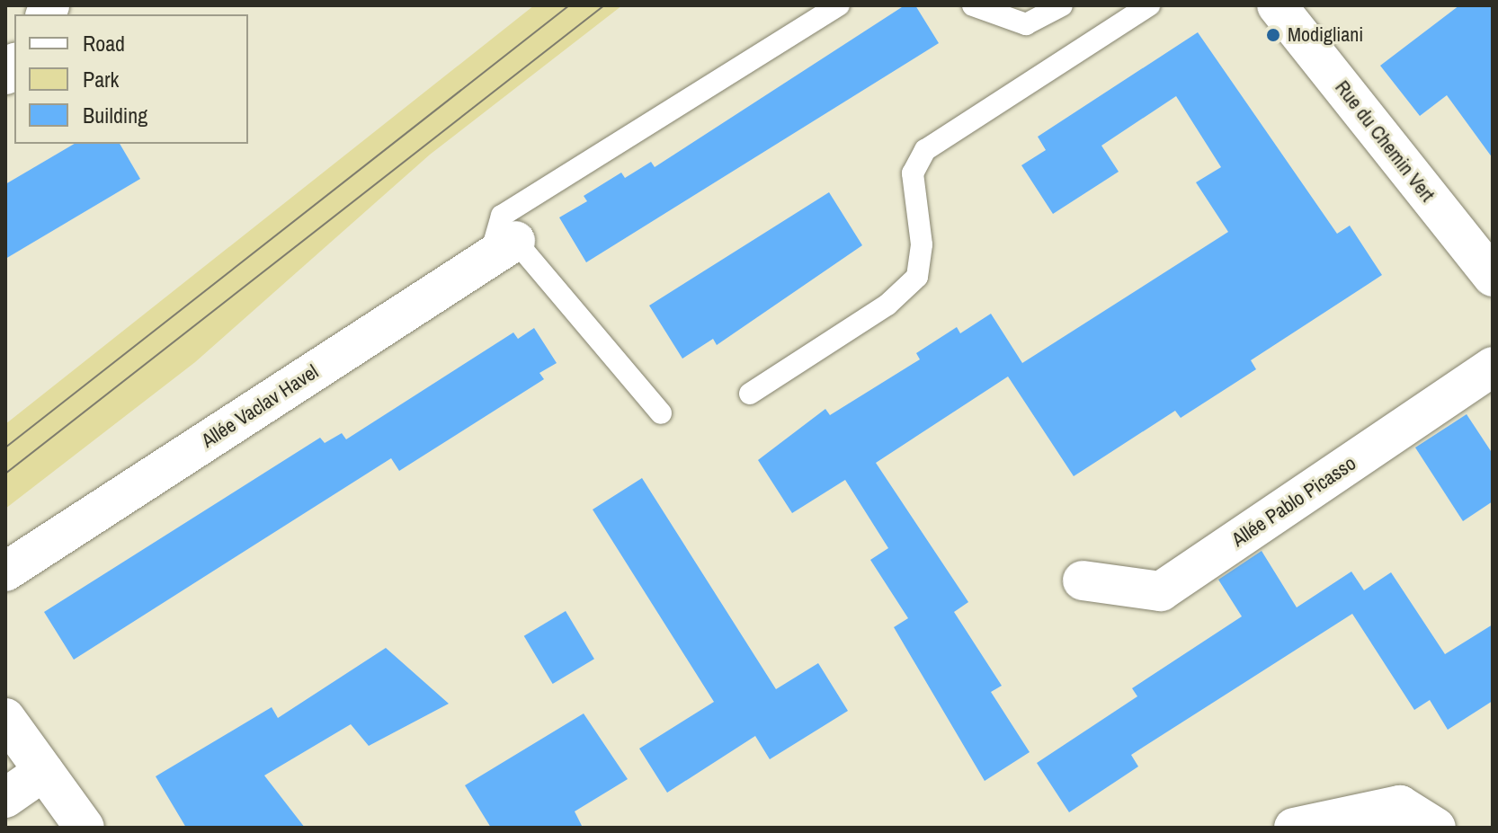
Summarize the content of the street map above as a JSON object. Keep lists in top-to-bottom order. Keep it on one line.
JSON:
{"streets":{"street":["Rue du Chemin Vert","Allée Vaclav Havel","Allée Pablo Picasso"]},"places":["Modigliani"],"legend":["Road","Park","Building"]}
